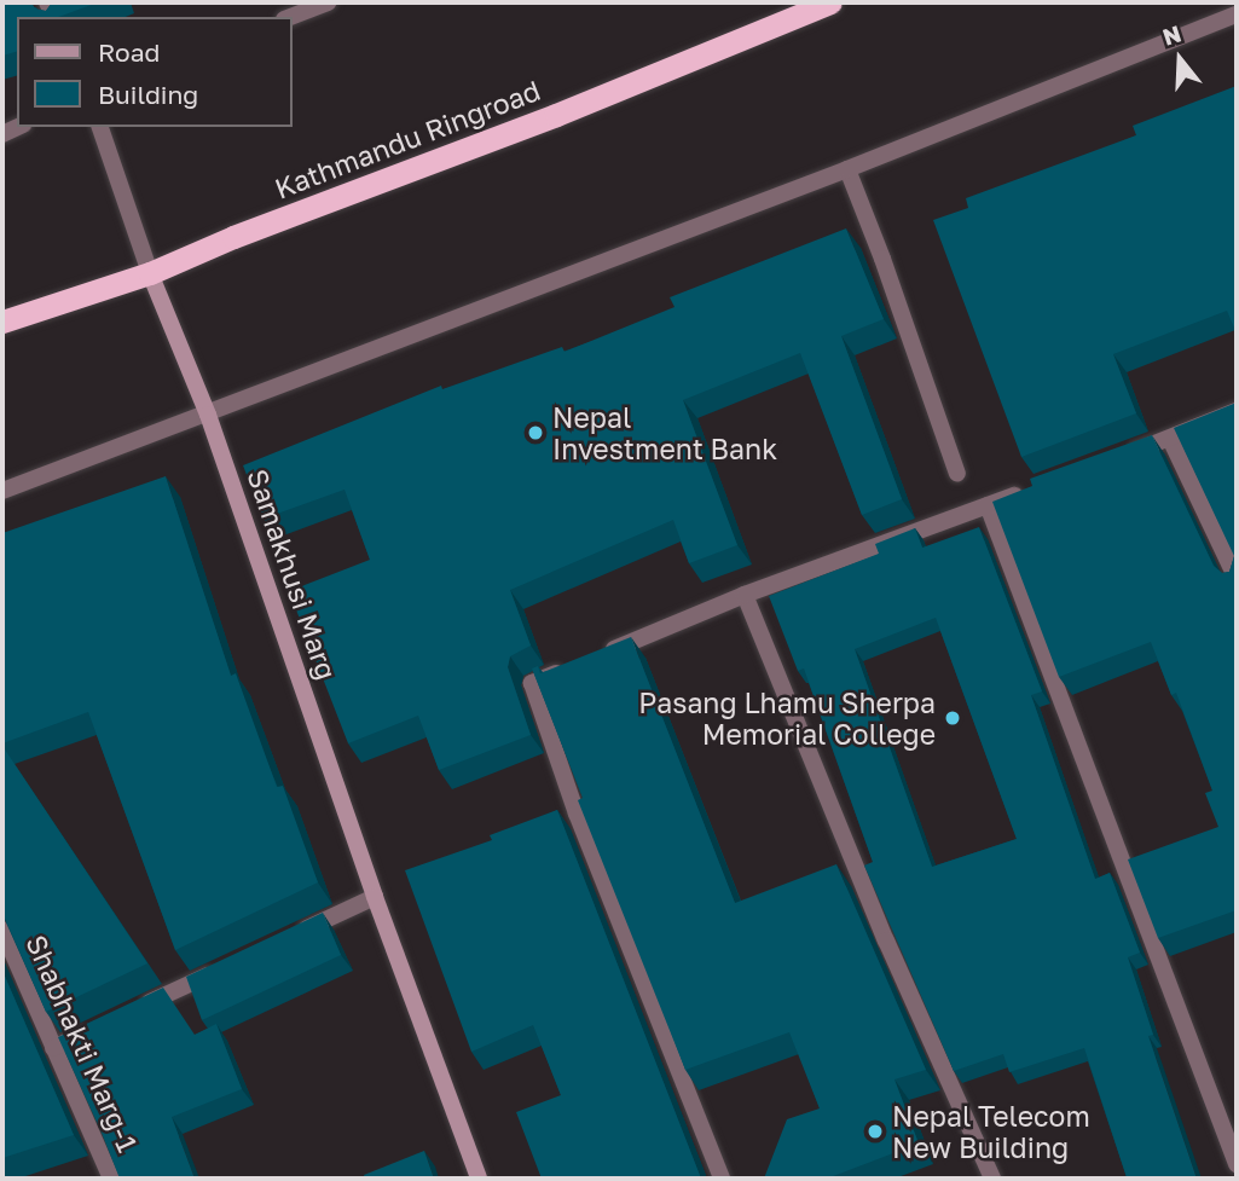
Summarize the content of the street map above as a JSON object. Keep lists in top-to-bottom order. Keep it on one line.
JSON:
{"streets":{"highway":["Kathmandu Ringroad"],"main road":["Samakhusi Marg"],"street":["Shabhakti Marg-1"]},"crossings":[["Kathmandu Ringroad","Samakhusi Marg"]],"places":["Nepal Investment Bank","Pasang Lhamu Sherpa Memorial College","Nepal Telecom New Building"],"legend":["Road","Building"],"north":"top"}
